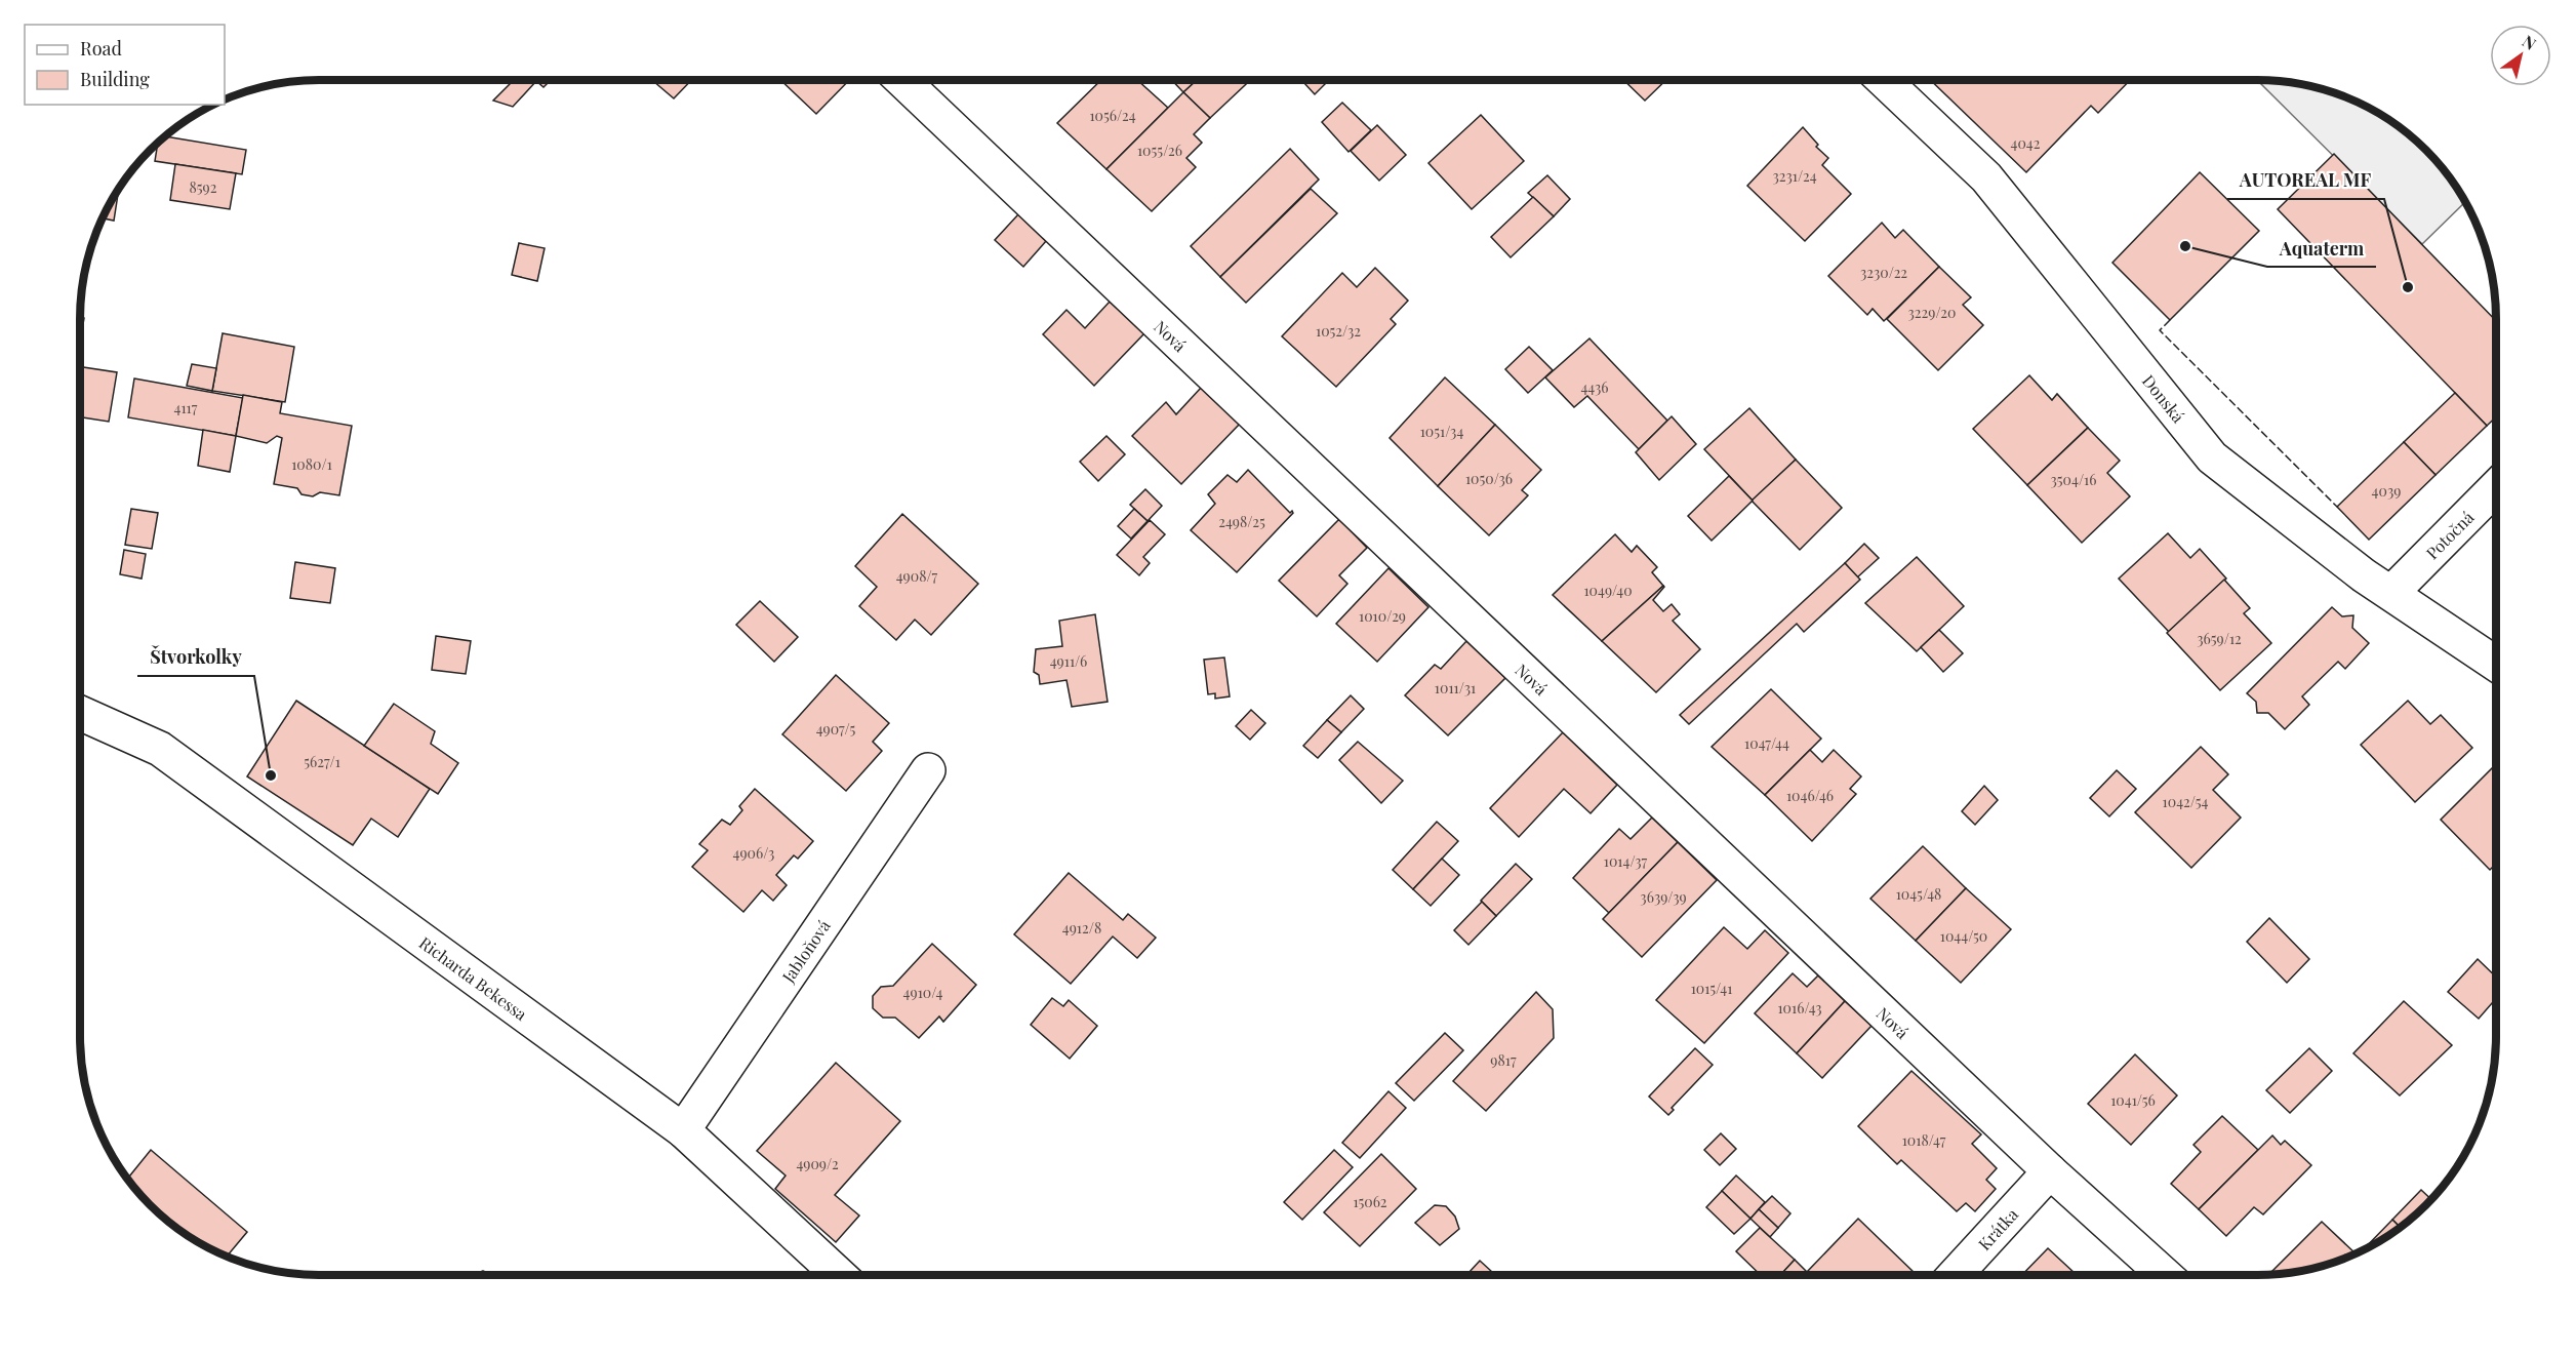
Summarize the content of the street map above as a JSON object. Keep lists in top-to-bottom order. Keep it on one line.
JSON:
{"streets":{"street":["Nová","Donská","Potočná","Jabloňová","Richarda Bekessa","Krátka"]},"crossings":[["Nová","Krátka"],["Donská","Potočná"],["Jabloňová","Richarda Bekessa"]],"places":["Aquaterm","AUTOREAL MF","Štvorkolky"],"house_numbers":["1056/24","4042","1055/26","3231/24","8592","3230/22","3229/20","1052/32","4436","4117","1051/34","1080/1","1050/36","3504/16","4039","2498/25","4908/7","1049/40","1010/29","3659/12","4911/6","1011/31","4907/5","1047/44","5627/1","1046/46","1042/54","4906/3","1014/37","1045/48","3639/39","4912/8","1044/50","1015/41","4910/4","1016/43","9817","1041/56","1018/47","4909/2","15062"],"legend":["Road","Building"],"north":"top right"}
